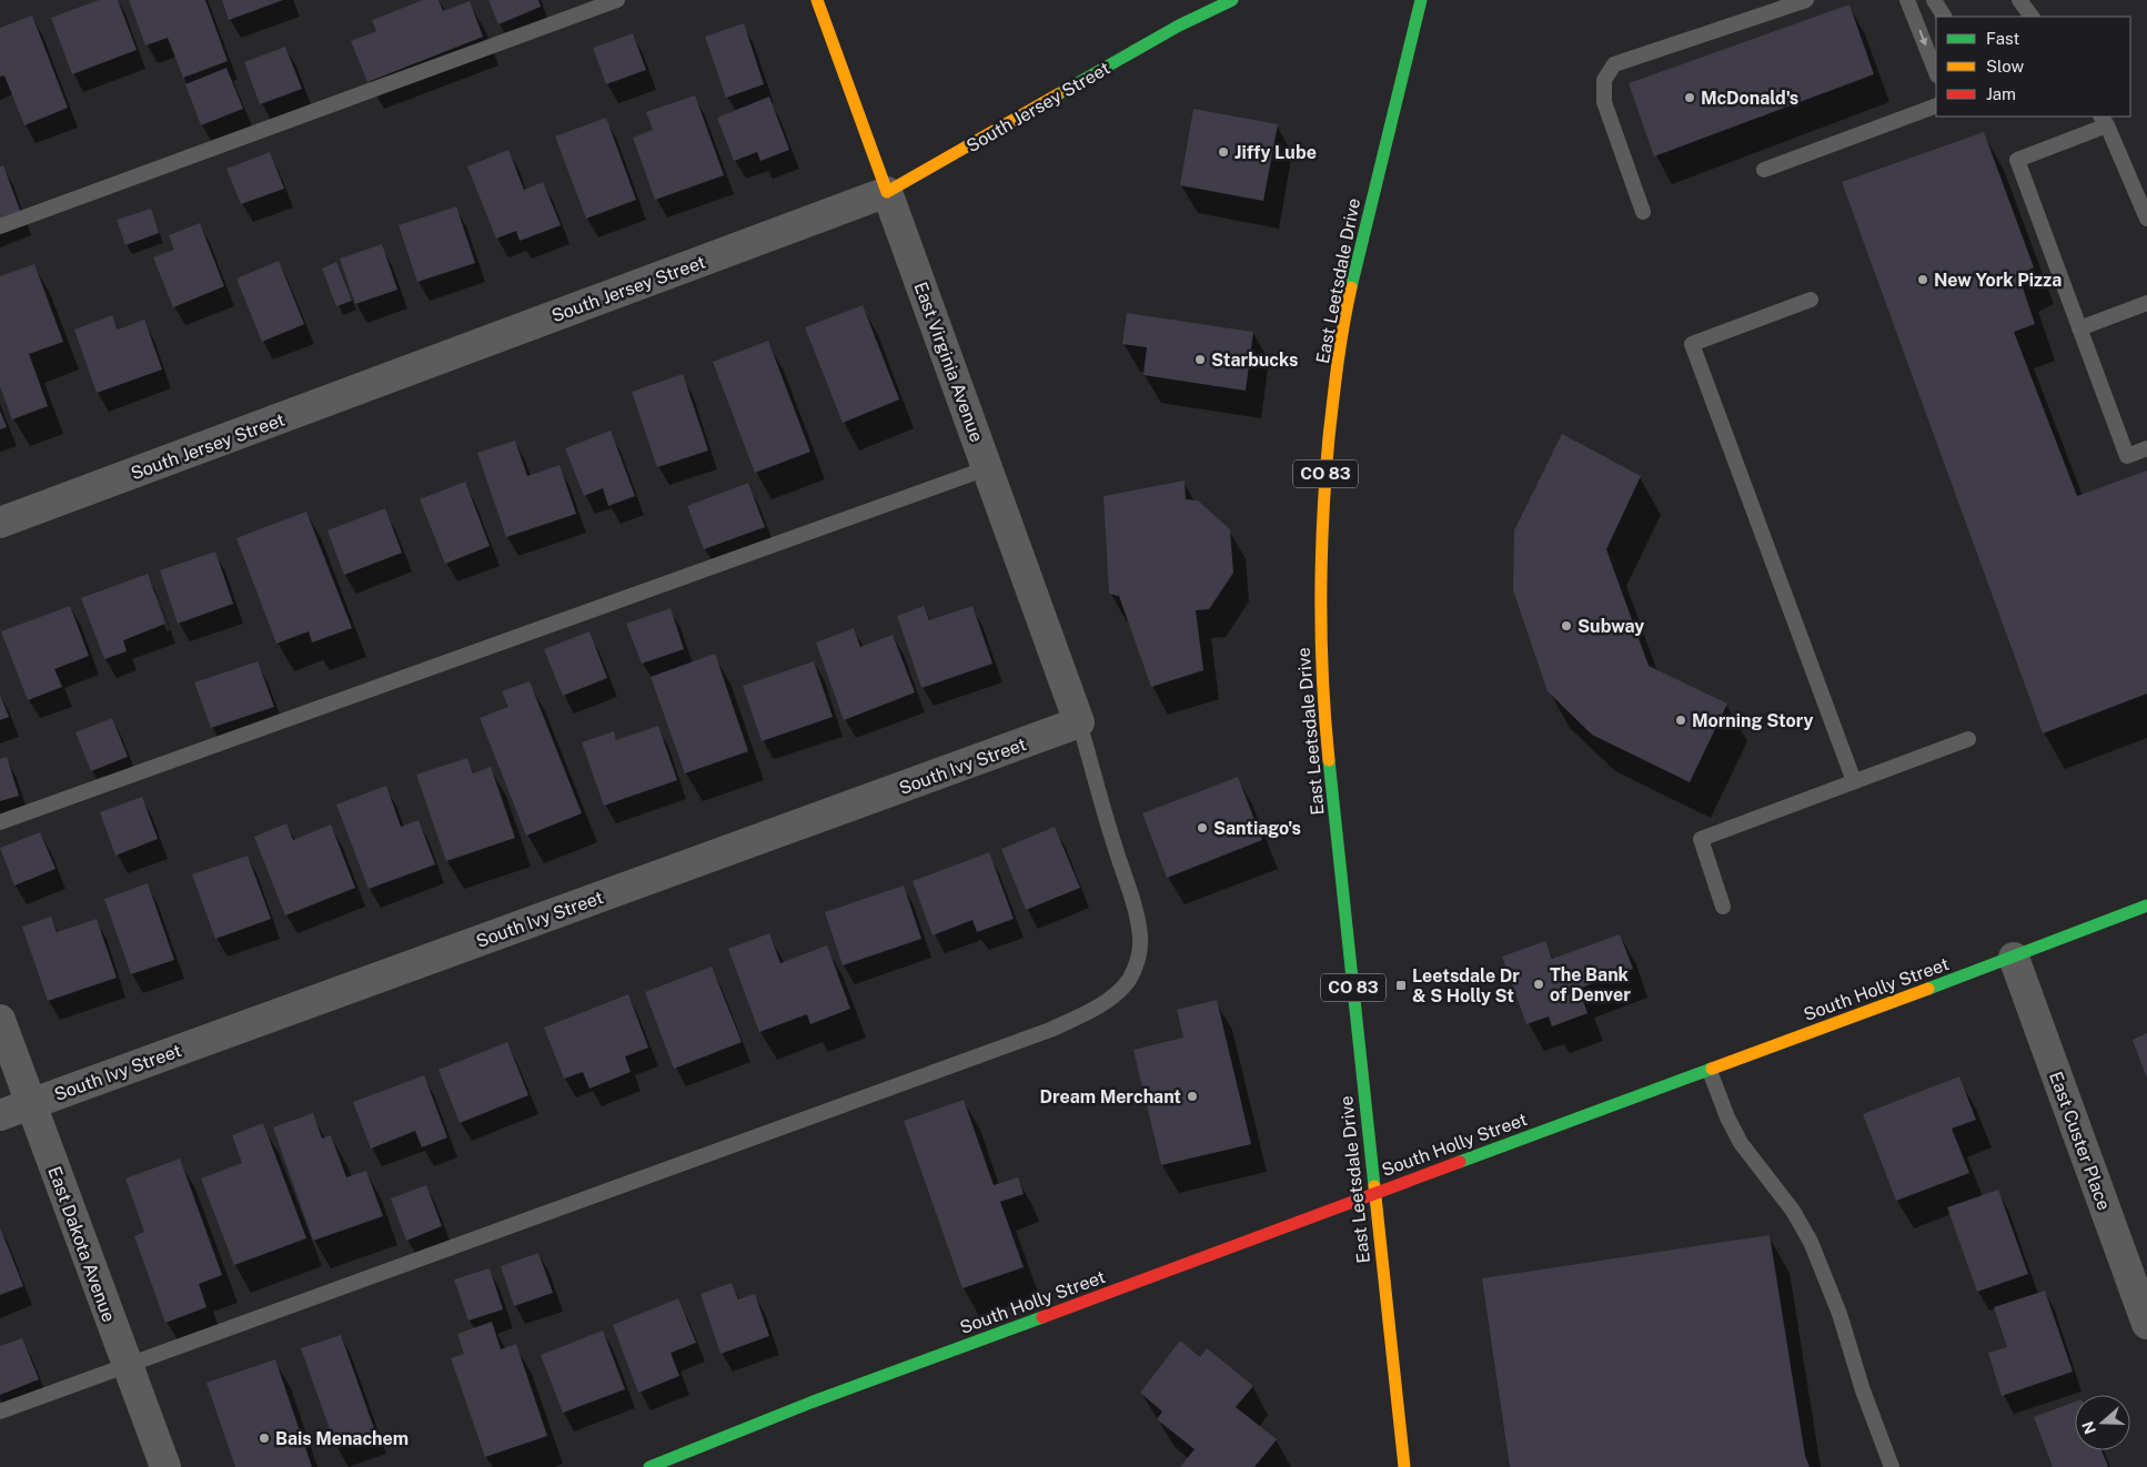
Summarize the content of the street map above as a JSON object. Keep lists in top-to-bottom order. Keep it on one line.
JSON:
{"streets":{"main road":["South Jersey Street","East Leetsdale Drive","East Virginia Avenue","CO 83","South Holly Street"],"street":["South Ivy Street","East Custer Place","East Dakota Avenue"]},"crossings":[["South Jersey Street","East Virginia Avenue"],["East Leetsdale Drive","South Holly Street"],["East Virginia Avenue","South Ivy Street"],["South Ivy Street","East Dakota Avenue"],["South Holly Street","East Custer Place"]],"places":{"other":["McDonald's","Jiffy Lube","New York Pizza","Starbucks","Subway","Morning Story","Santiago's","The Bank of Denver","Dream Merchant","Bais Menachem"],"transit":["Leetsdale Dr & S Holly St"]},"legend":["Fast","Slow","Jam"],"north":"left"}
